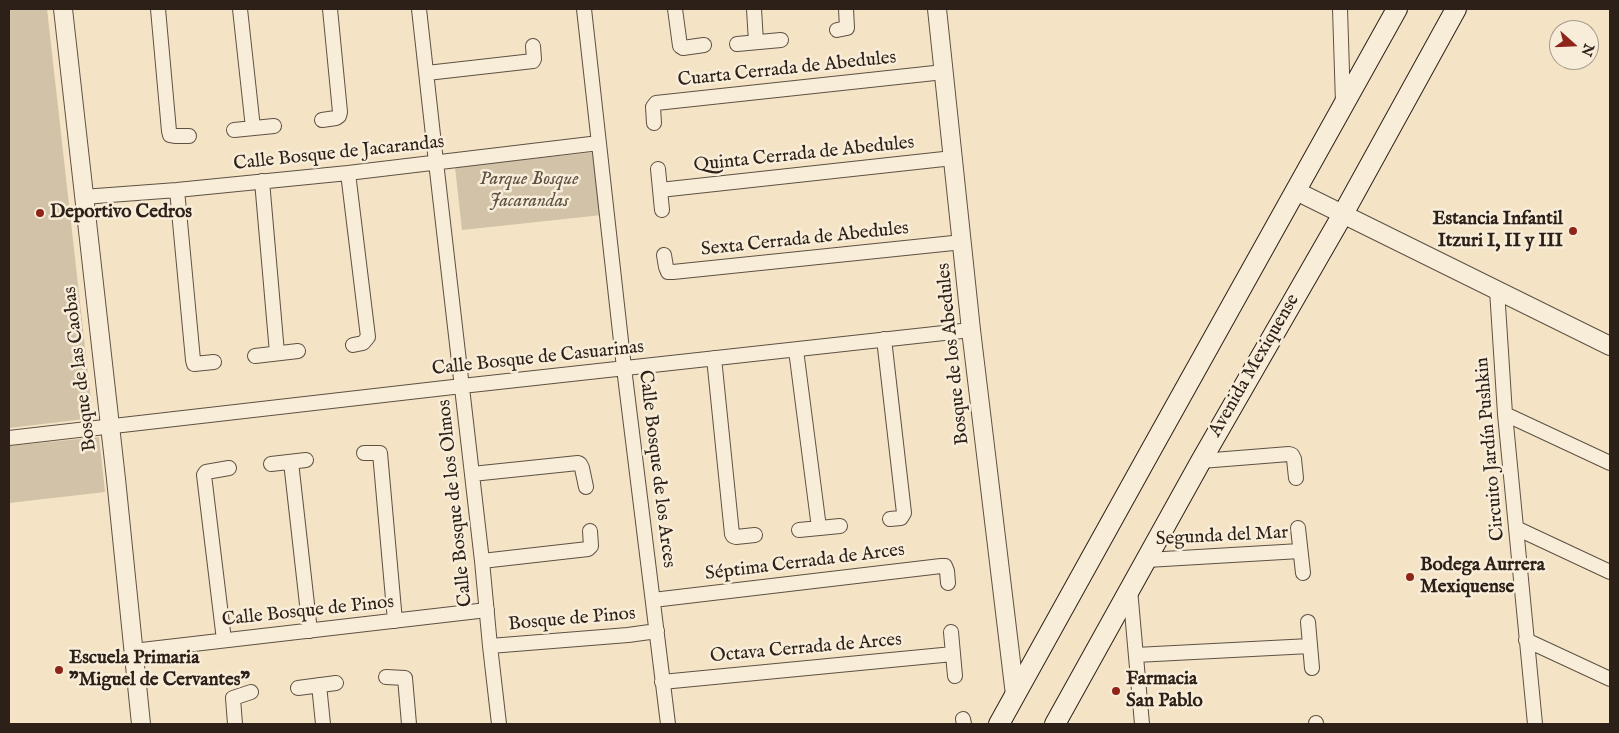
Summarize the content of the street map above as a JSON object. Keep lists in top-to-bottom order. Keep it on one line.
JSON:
{"streets":{"main road":["Avenida Mexiquense"],"street":["Cuarta Cerrada de Abedules","Calle Bosque de Jacarandas","Quinta Cerrada de Abedules","Sexta Cerrada de Abedules","Bosque de los Abedules","Calle Bosque de Casuarinas","Bosque de las Caobas","Circuito Jardín Pushkin","Calle Bosque de los Arces","Calle Bosque de los Olmos","Segunda del Mar","Séptima Cerrada de Arces","Calle Bosque de Pinos","Bosque de Pinos","Octava Cerrada de Arces"]},"crossings":[["Cuarta Cerrada de Abedules","Bosque de los Abedules"],["Calle Bosque de Jacarandas","Bosque de las Caobas"],["Calle Bosque de Jacarandas","Calle Bosque de los Arces"],["Calle Bosque de Jacarandas","Calle Bosque de los Olmos"],["Quinta Cerrada de Abedules","Bosque de los Abedules"],["Sexta Cerrada de Abedules","Bosque de los Abedules"],["Bosque de los Abedules","Calle Bosque de Casuarinas"],["Calle Bosque de Casuarinas","Bosque de las Caobas"],["Calle Bosque de Casuarinas","Calle Bosque de los Arces"],["Calle Bosque de Casuarinas","Calle Bosque de los Olmos"],["Avenida Mexiquense","Segunda del Mar"],["Bosque de las Caobas","Calle Bosque de Pinos"],["Calle Bosque de los Arces","Séptima Cerrada de Arces"],["Calle Bosque de los Arces","Bosque de Pinos"],["Calle Bosque de los Arces","Octava Cerrada de Arces"],["Calle Bosque de los Olmos","Calle Bosque de Pinos"],["Calle Bosque de los Olmos","Bosque de Pinos"]],"parks":["Parque Bosque Jacarandas"],"places":["Deportivo Cedros","Estancia Infantil Itzuri I, II y III","Bodega Aurrera Mexiquense","Escuela Primaria \"Miguel de Cervantes\"","Farmacia San Pablo"],"north":"right"}
